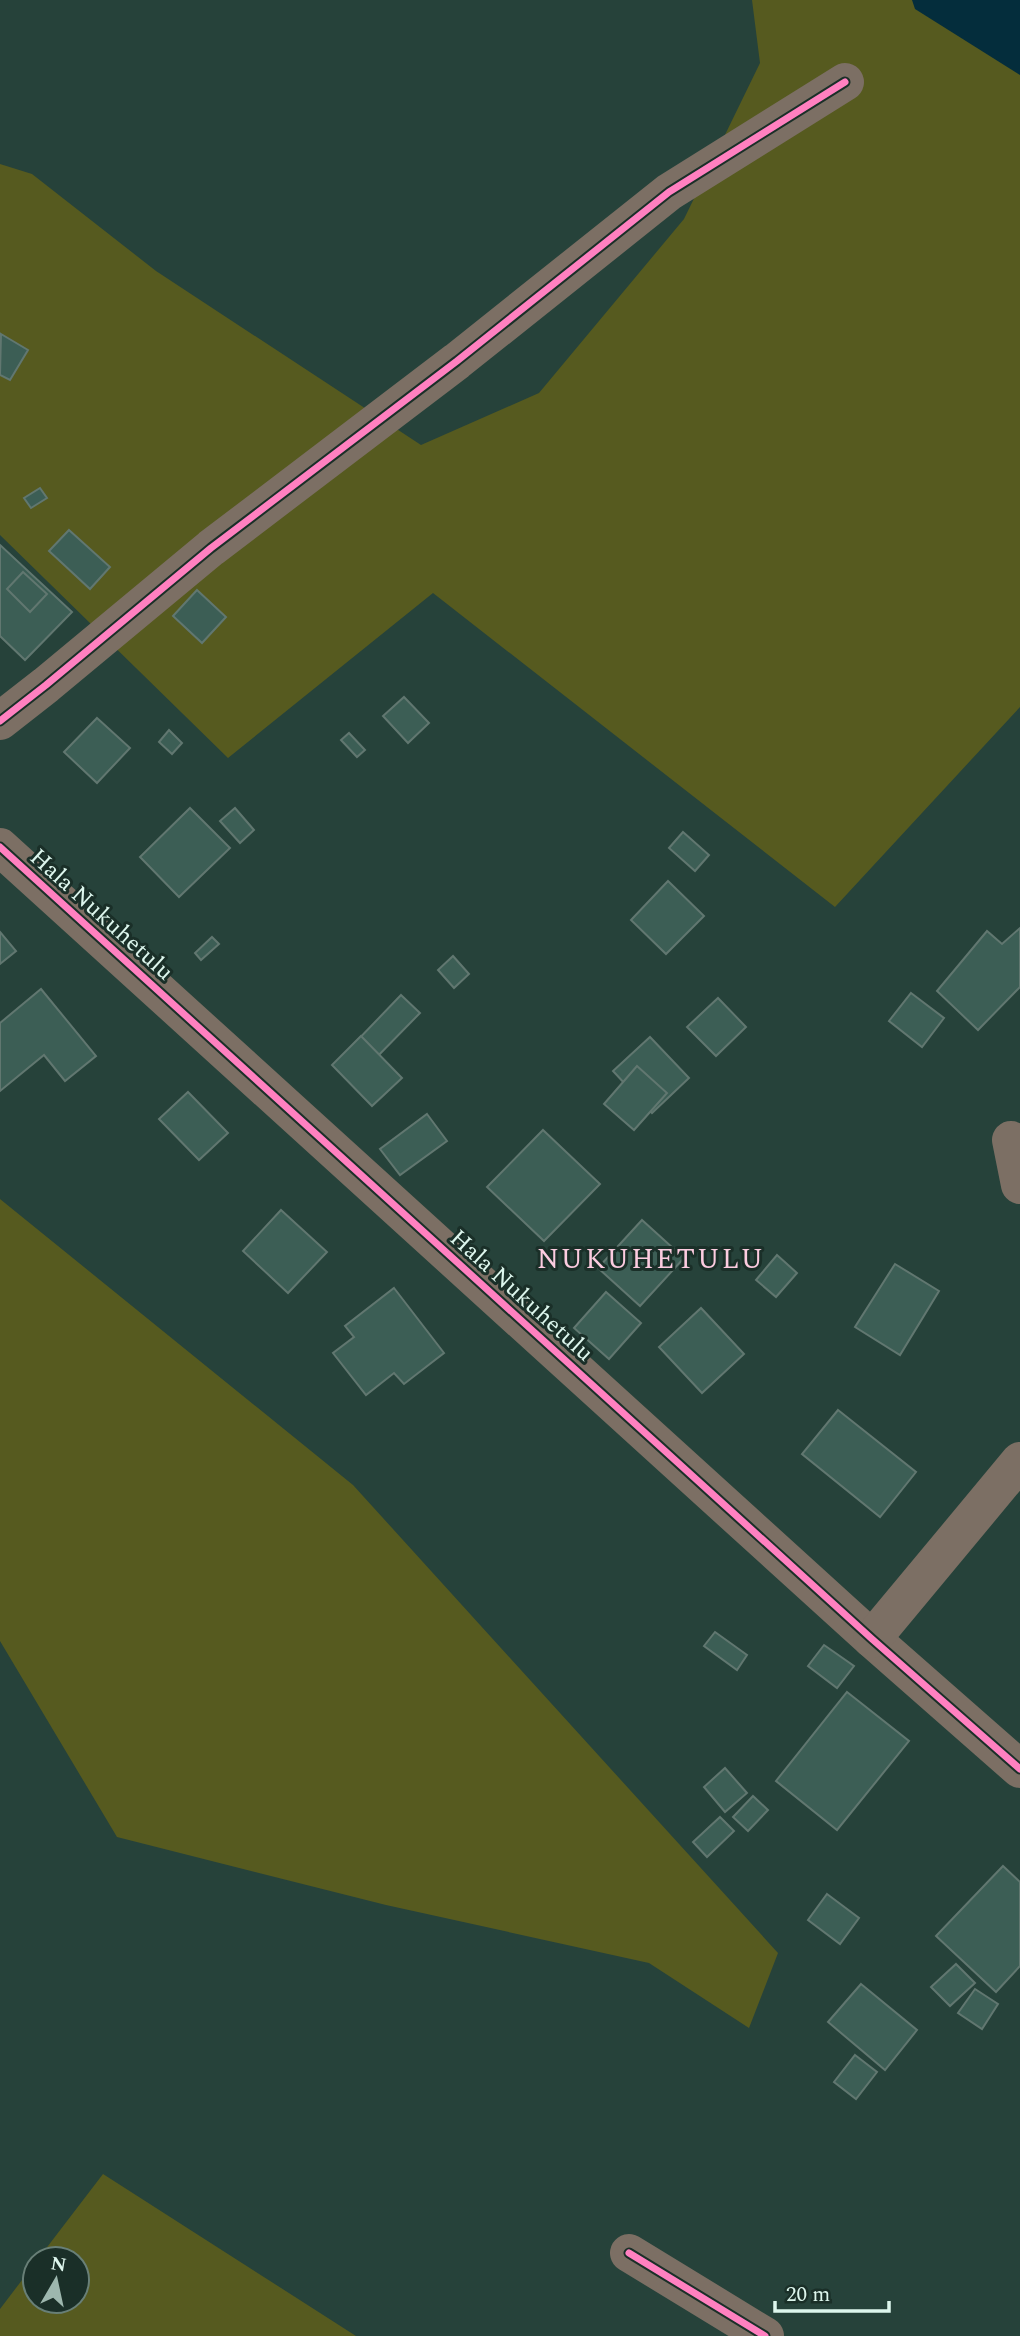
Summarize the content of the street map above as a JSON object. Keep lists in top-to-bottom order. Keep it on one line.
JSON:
{"streets":{"street":["Hala Nukuhetulu"]},"districts":["NUKUHETULU"],"scale_bar":"20 m","north":"top"}
